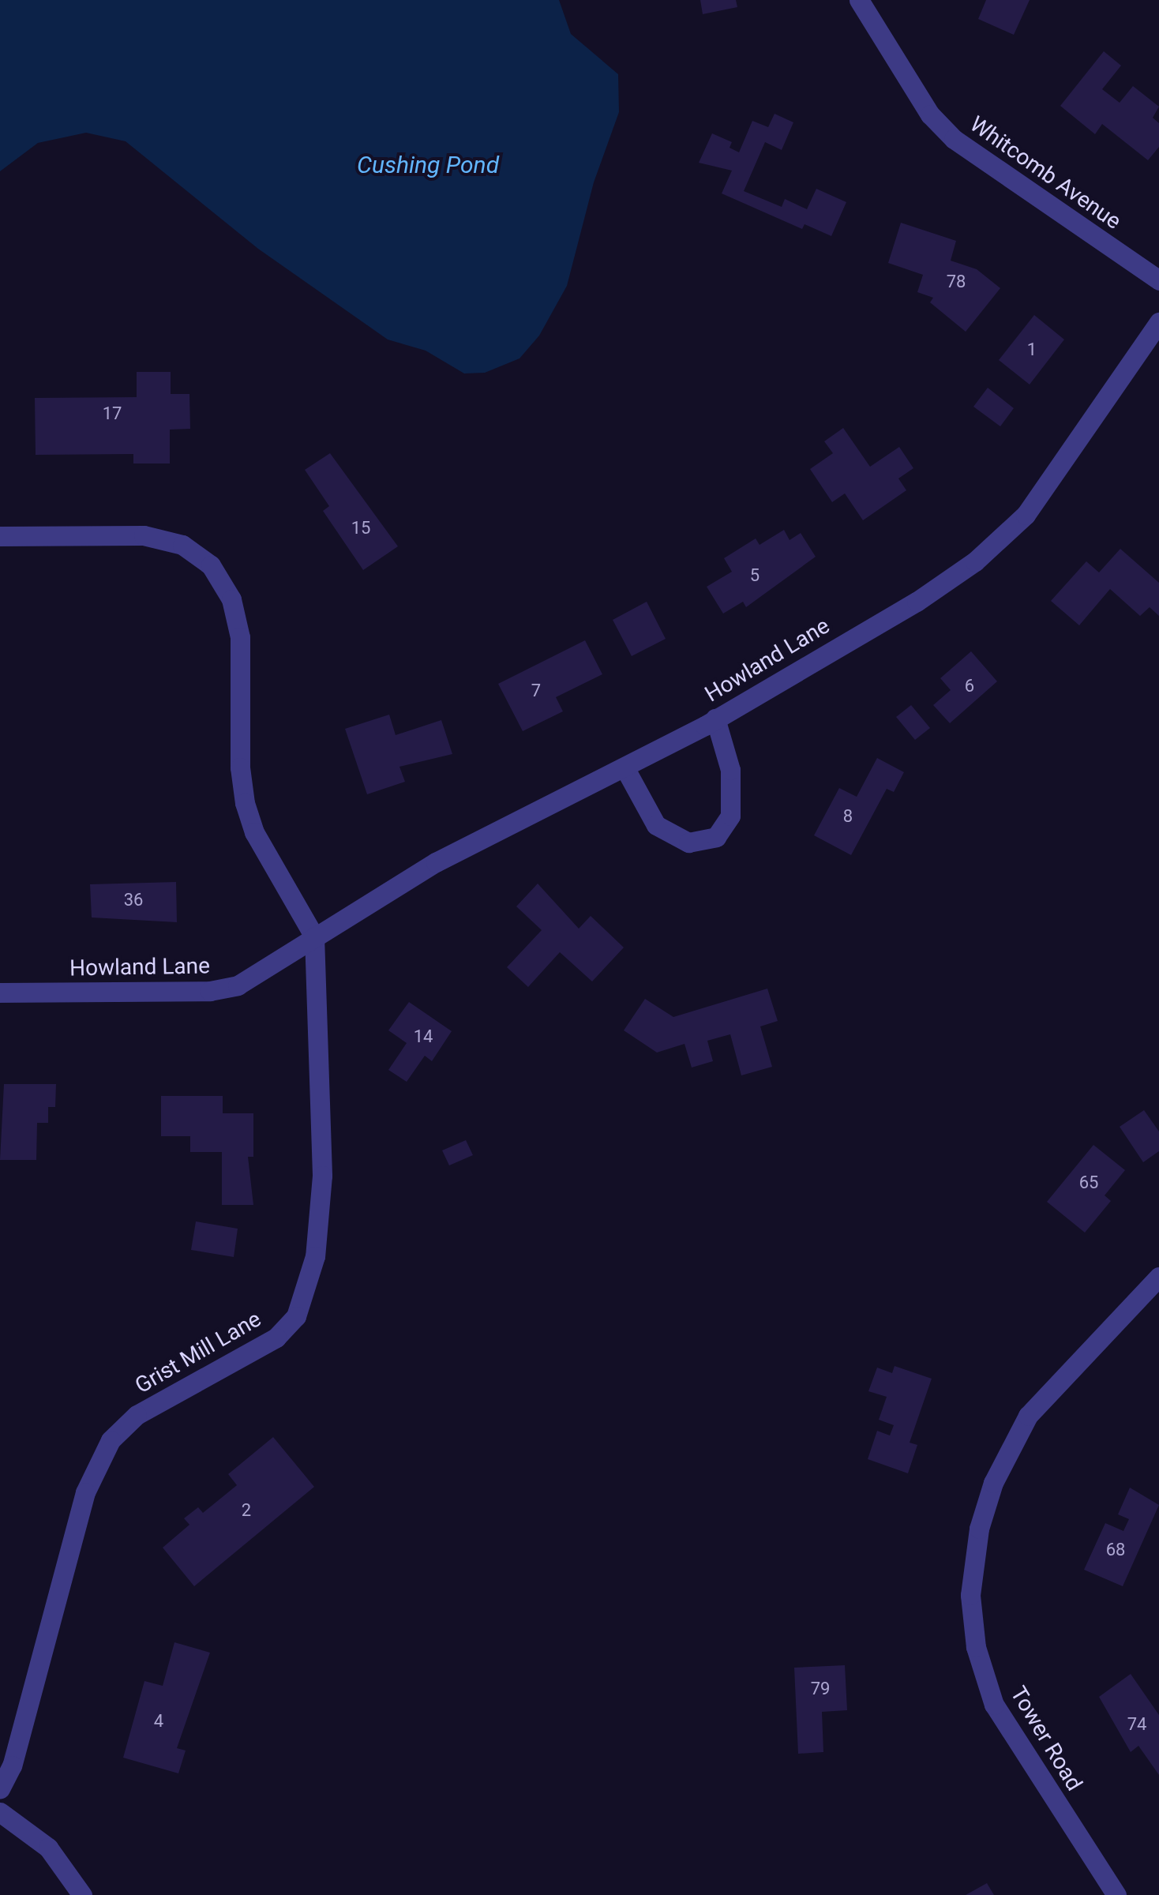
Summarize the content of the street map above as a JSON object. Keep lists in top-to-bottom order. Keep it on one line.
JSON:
{"streets":{"street":["Whitcomb Avenue","Howland Lane","Grist Mill Lane","Tower Road"]},"crossings":[["Howland Lane","Grist Mill Lane"]],"water":["Cushing Pond"],"house_numbers":["78","1","17","15","5","6","7","8","36","14","65","2","68","79","4","74"]}
